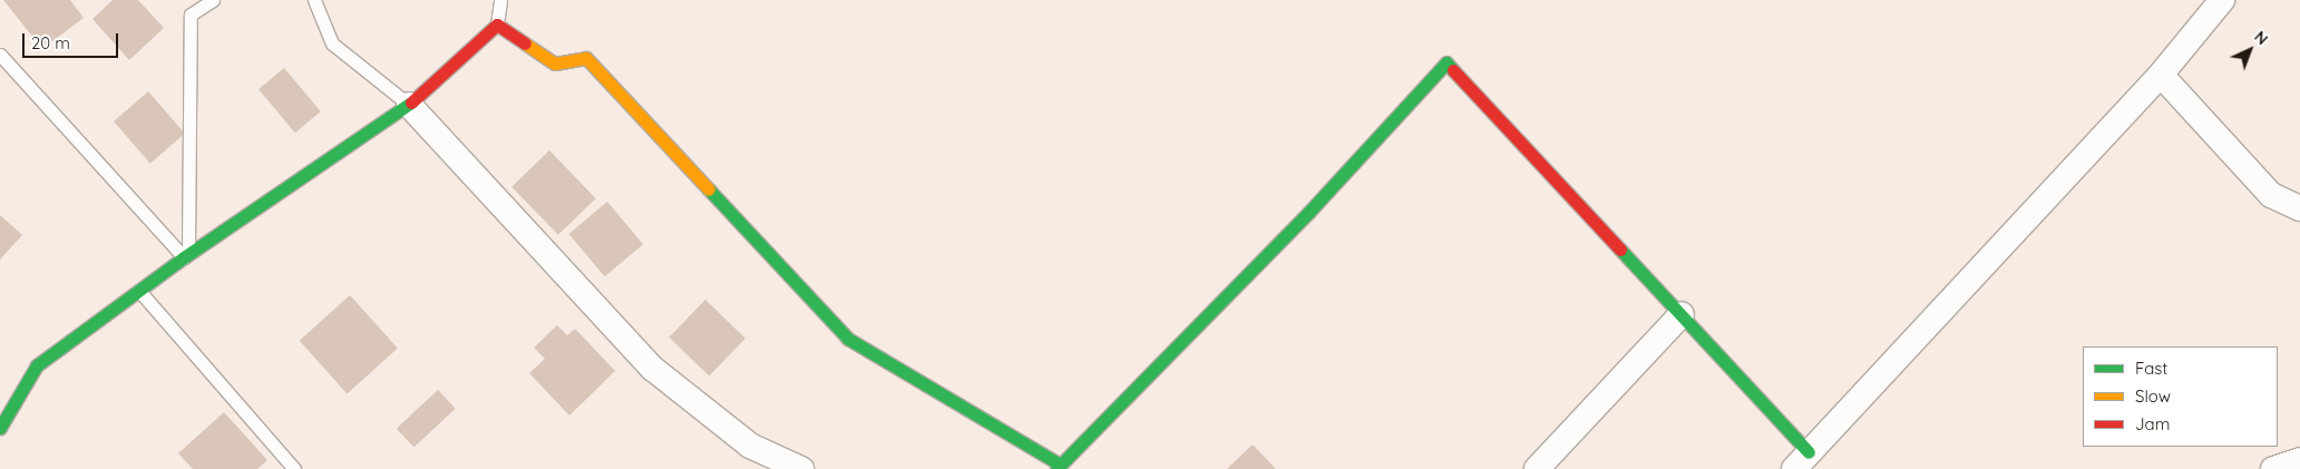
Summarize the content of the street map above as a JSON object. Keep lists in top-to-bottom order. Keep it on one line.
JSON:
{"legend":["Fast","Slow","Jam"],"scale_bar":"20 m","north":"top right"}
